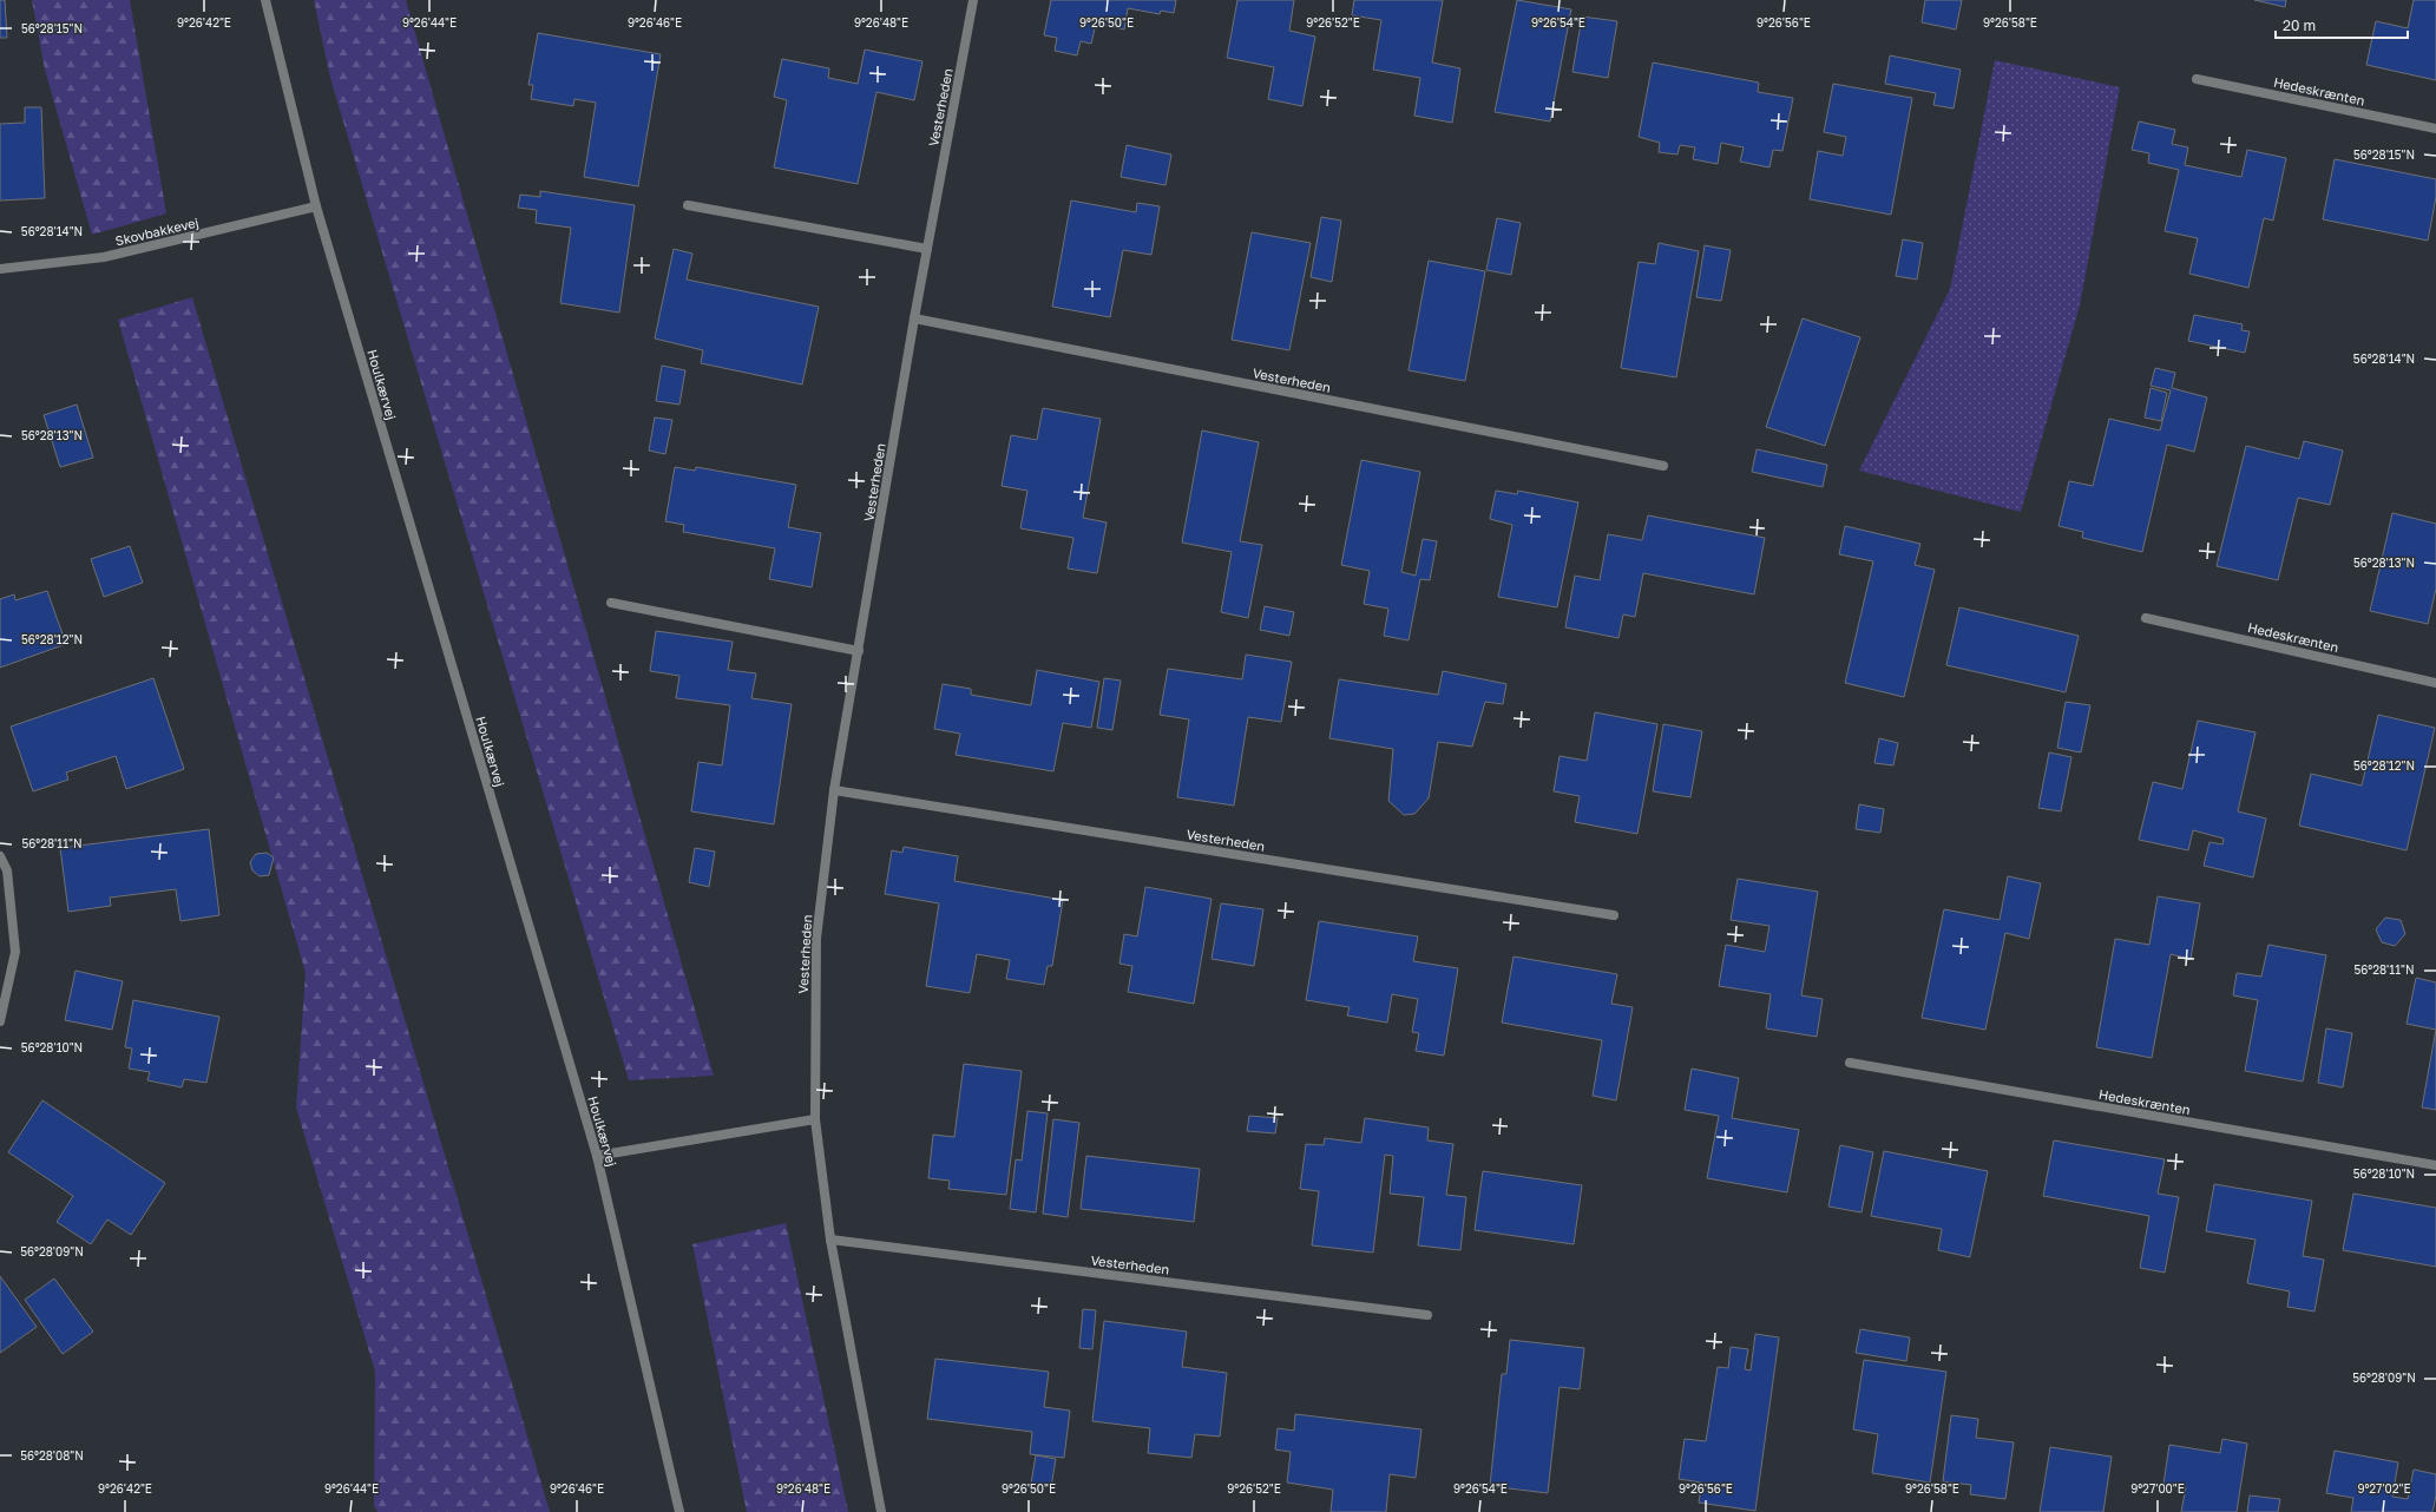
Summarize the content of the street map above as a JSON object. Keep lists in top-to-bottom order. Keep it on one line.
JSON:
{"streets":{"street":["Hedeskrænten","Vesterheden","Skovbakkevej","Houlkærvej"]},"crossings":[["Skovbakkevej","Houlkærvej"]],"scale_bar":"20 m","coordinates":["9°26'42\"E","9°26'44\"E","9°26'46\"E","9°26'48\"E","9°26'50\"E","9°26'52\"E","9°26'54\"E","9°26'56\"E","9°26'58\"E","56°28'15\"N","56°28'14\"N","56°28'13\"N","56°28'12\"N","56°28'11\"N","56°28'10\"N","56°28'09\"N","56°28'08\"N","9°27'00\"E","9°27'02\"E"]}
